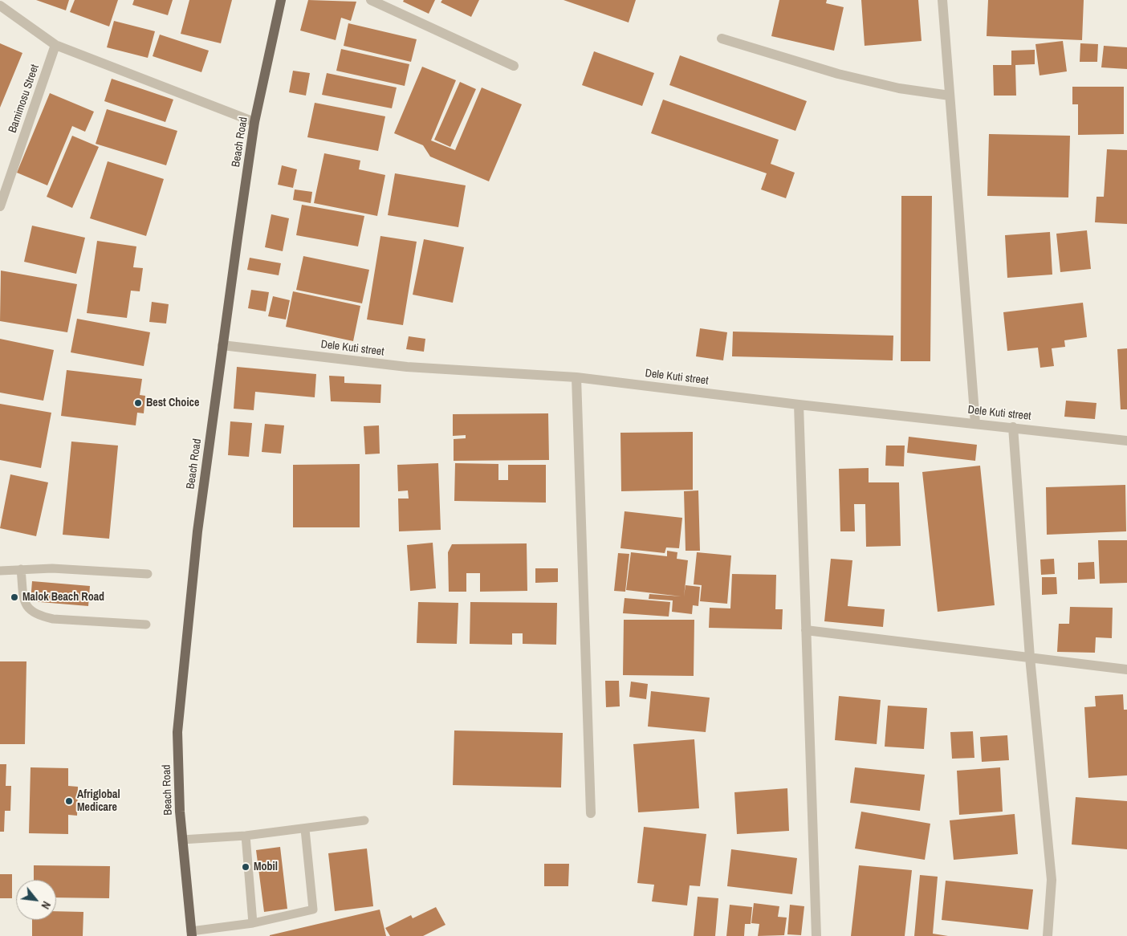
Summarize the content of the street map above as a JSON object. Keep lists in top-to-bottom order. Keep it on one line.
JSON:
{"streets":{"main road":["Beach Road"],"street":["Bamimosu Street","Dele Kuti street"]},"crossings":[["Beach Road","Dele Kuti street"]],"places":["Best Choice","Malok Beach Road","Afriglobal Medicare","Mobil"],"north":"bottom right"}
